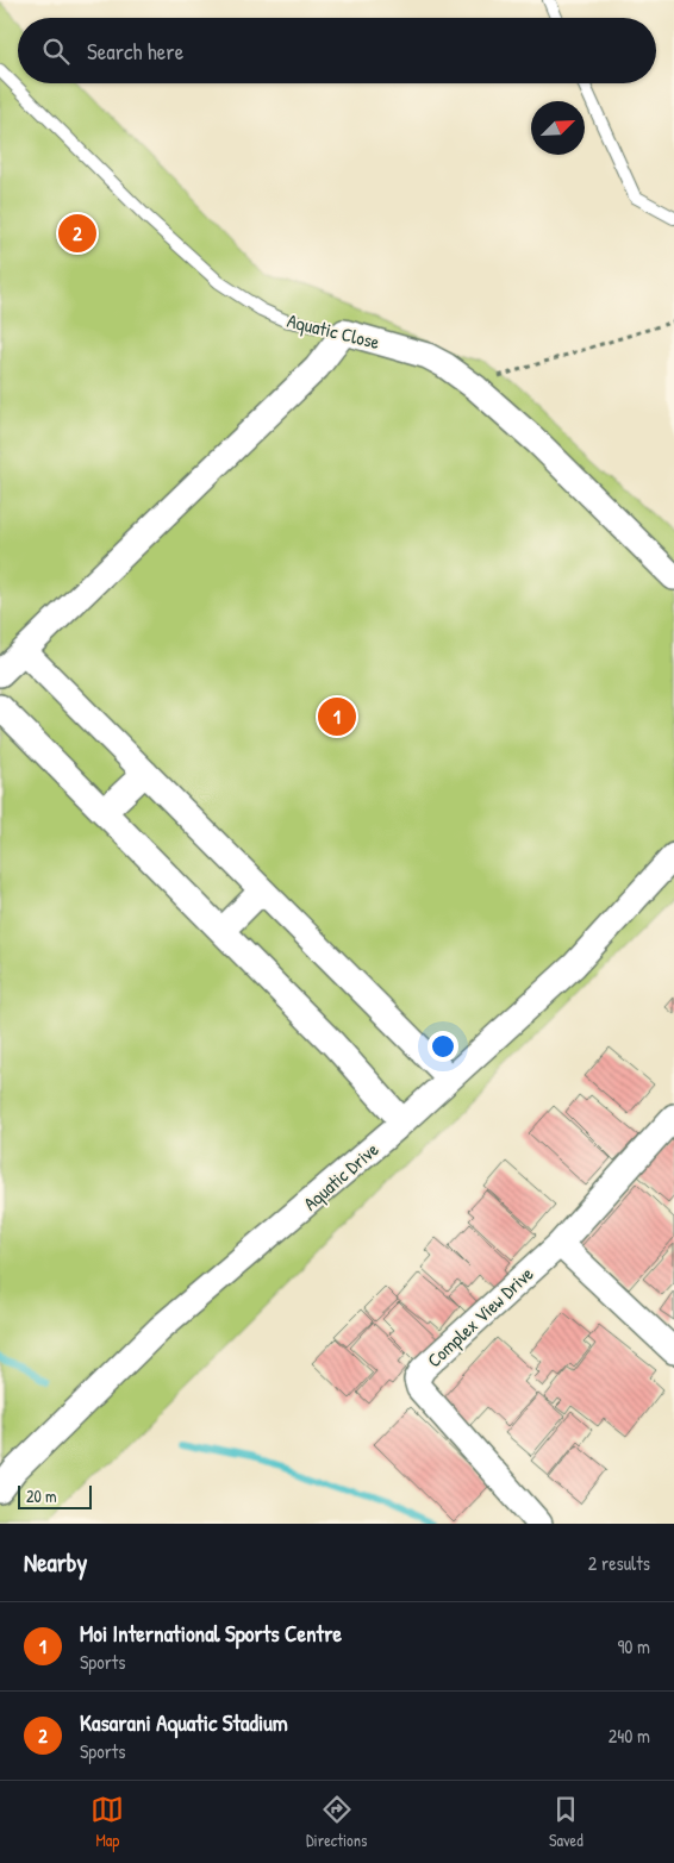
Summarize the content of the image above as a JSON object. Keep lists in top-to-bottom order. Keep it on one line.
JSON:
{"streets":{"street":["Aquatic Close","Aquatic Drive","Complex View Drive"]},"scale_bar":"20 m","north":"top right","page":{"search":"Search here","pins":["2","1"],"scale":"20 m","heading":["Nearby","2 results"],"list":[{"mark":"1","name":"Moi International Sports Centre","note":"Sports","value":"90 m"},{"mark":"2","name":"Kasarani Aquatic Stadium","note":"Sports","value":"240 m"}],"nav":["Map","Directions","Saved"]}}
